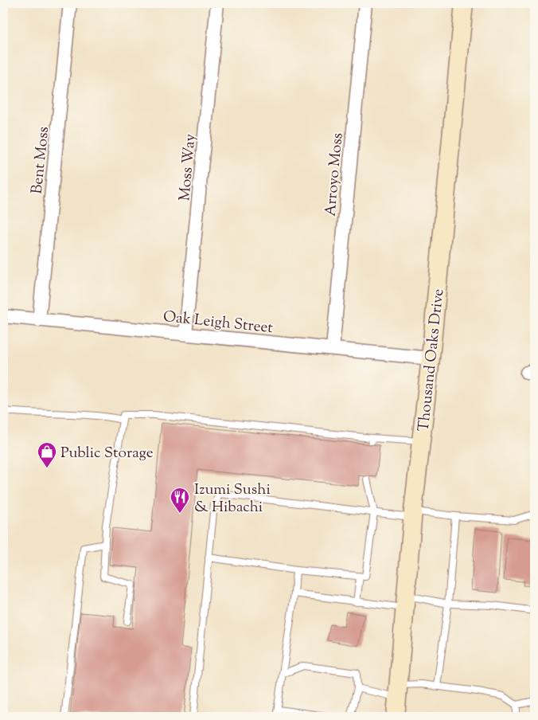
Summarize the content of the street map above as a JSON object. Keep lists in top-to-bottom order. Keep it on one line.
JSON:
{"streets":{"main road":["Thousand Oaks Drive"],"street":["Bent Moss","Moss Way","Arroyo Moss","Oak Leigh Street"]},"crossings":[["Bent Moss","Oak Leigh Street"],["Moss Way","Oak Leigh Street"],["Arroyo Moss","Oak Leigh Street"],["Oak Leigh Street","Thousand Oaks Drive"]],"places":{"shop":["Public Storage"],"restaurant":["Izumi Sushi & Hibachi"]}}
